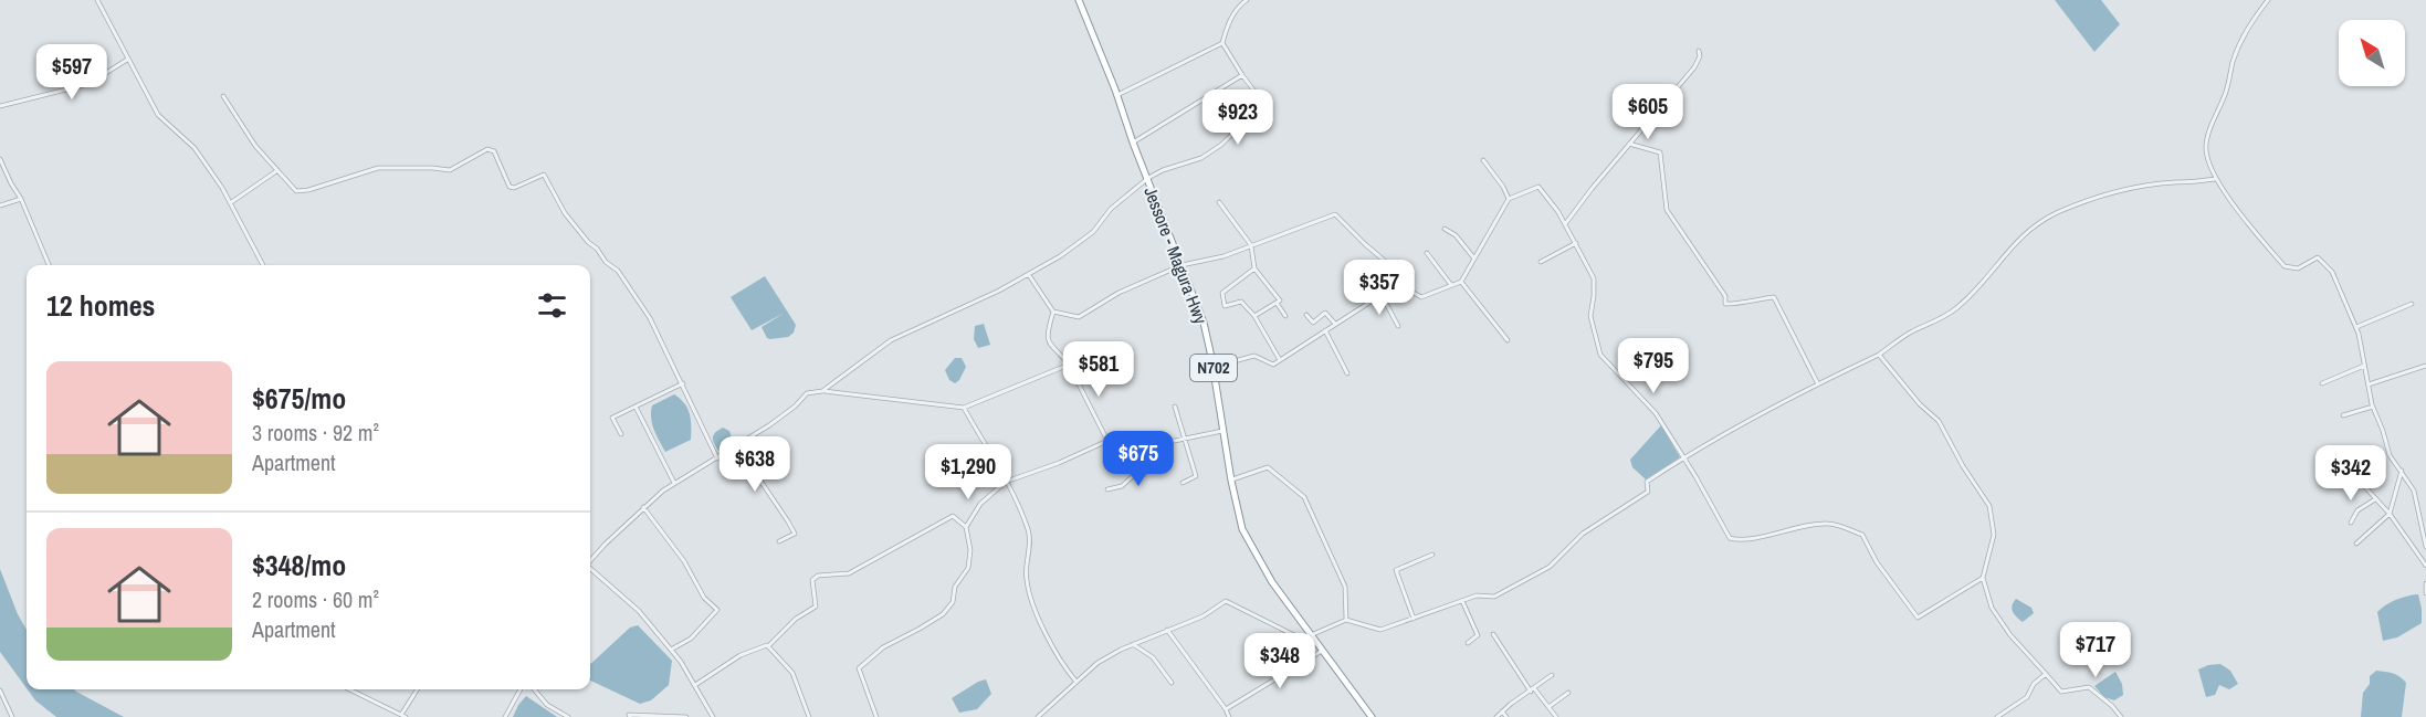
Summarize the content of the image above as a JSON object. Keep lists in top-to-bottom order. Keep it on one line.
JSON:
{"streets":{"highway":["Jessore - Magura Hwy","N702"]},"north":"top left","page":{"price":["$597","$605","$923","$357","$795","$581","$675","$638","$1,290","$342","$717","$348"],"heading":"12 homes","list":[{"name":"$675/mo","note":"3 rooms · 92 m² · Apartment"},{"name":"$348/mo","note":"2 rooms · 60 m² · Apartment"}]}}
